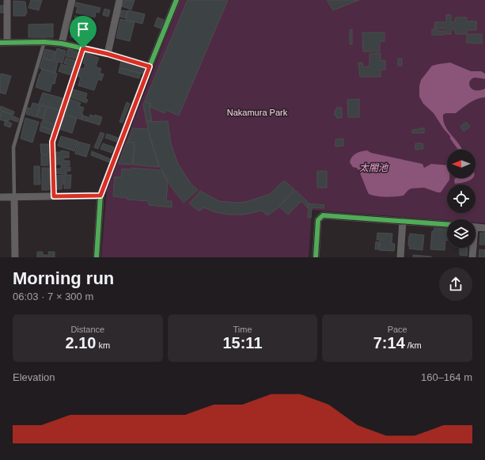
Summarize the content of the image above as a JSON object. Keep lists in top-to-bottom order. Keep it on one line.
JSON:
{"water":["太閤池"],"parks":["Nakamura Park"],"north":"left","page":{"heading":["Morning run","06:03 · 7 × 300 m"],"stats":[["Distance","2.10 km"],["Time","15:11"],["Pace","7:14 /km"]],"chart":["Elevation","160–164 m"]}}
